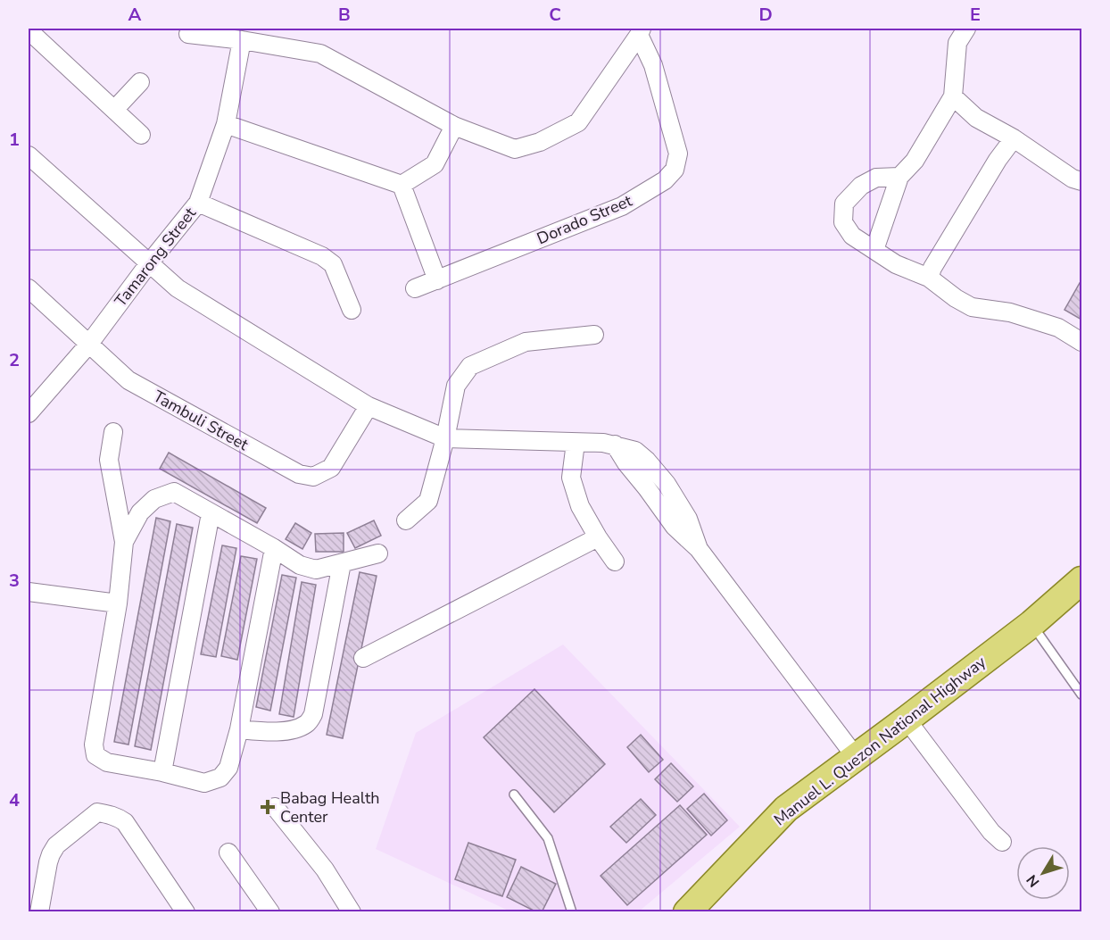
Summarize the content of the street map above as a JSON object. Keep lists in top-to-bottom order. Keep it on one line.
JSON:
{"streets":{"main road":["Manuel L. Quezon National Highway"],"street":["Dorado Street","Tamarong Street","Tambuli Street"]},"crossings":[["Tamarong Street","Tambuli Street"]],"places":{"health":["Babag Health Center"]},"north":"bottom left","grid":{"columns":["A","B","C","D","E"],"rows":["1","2","3","4"]}}
